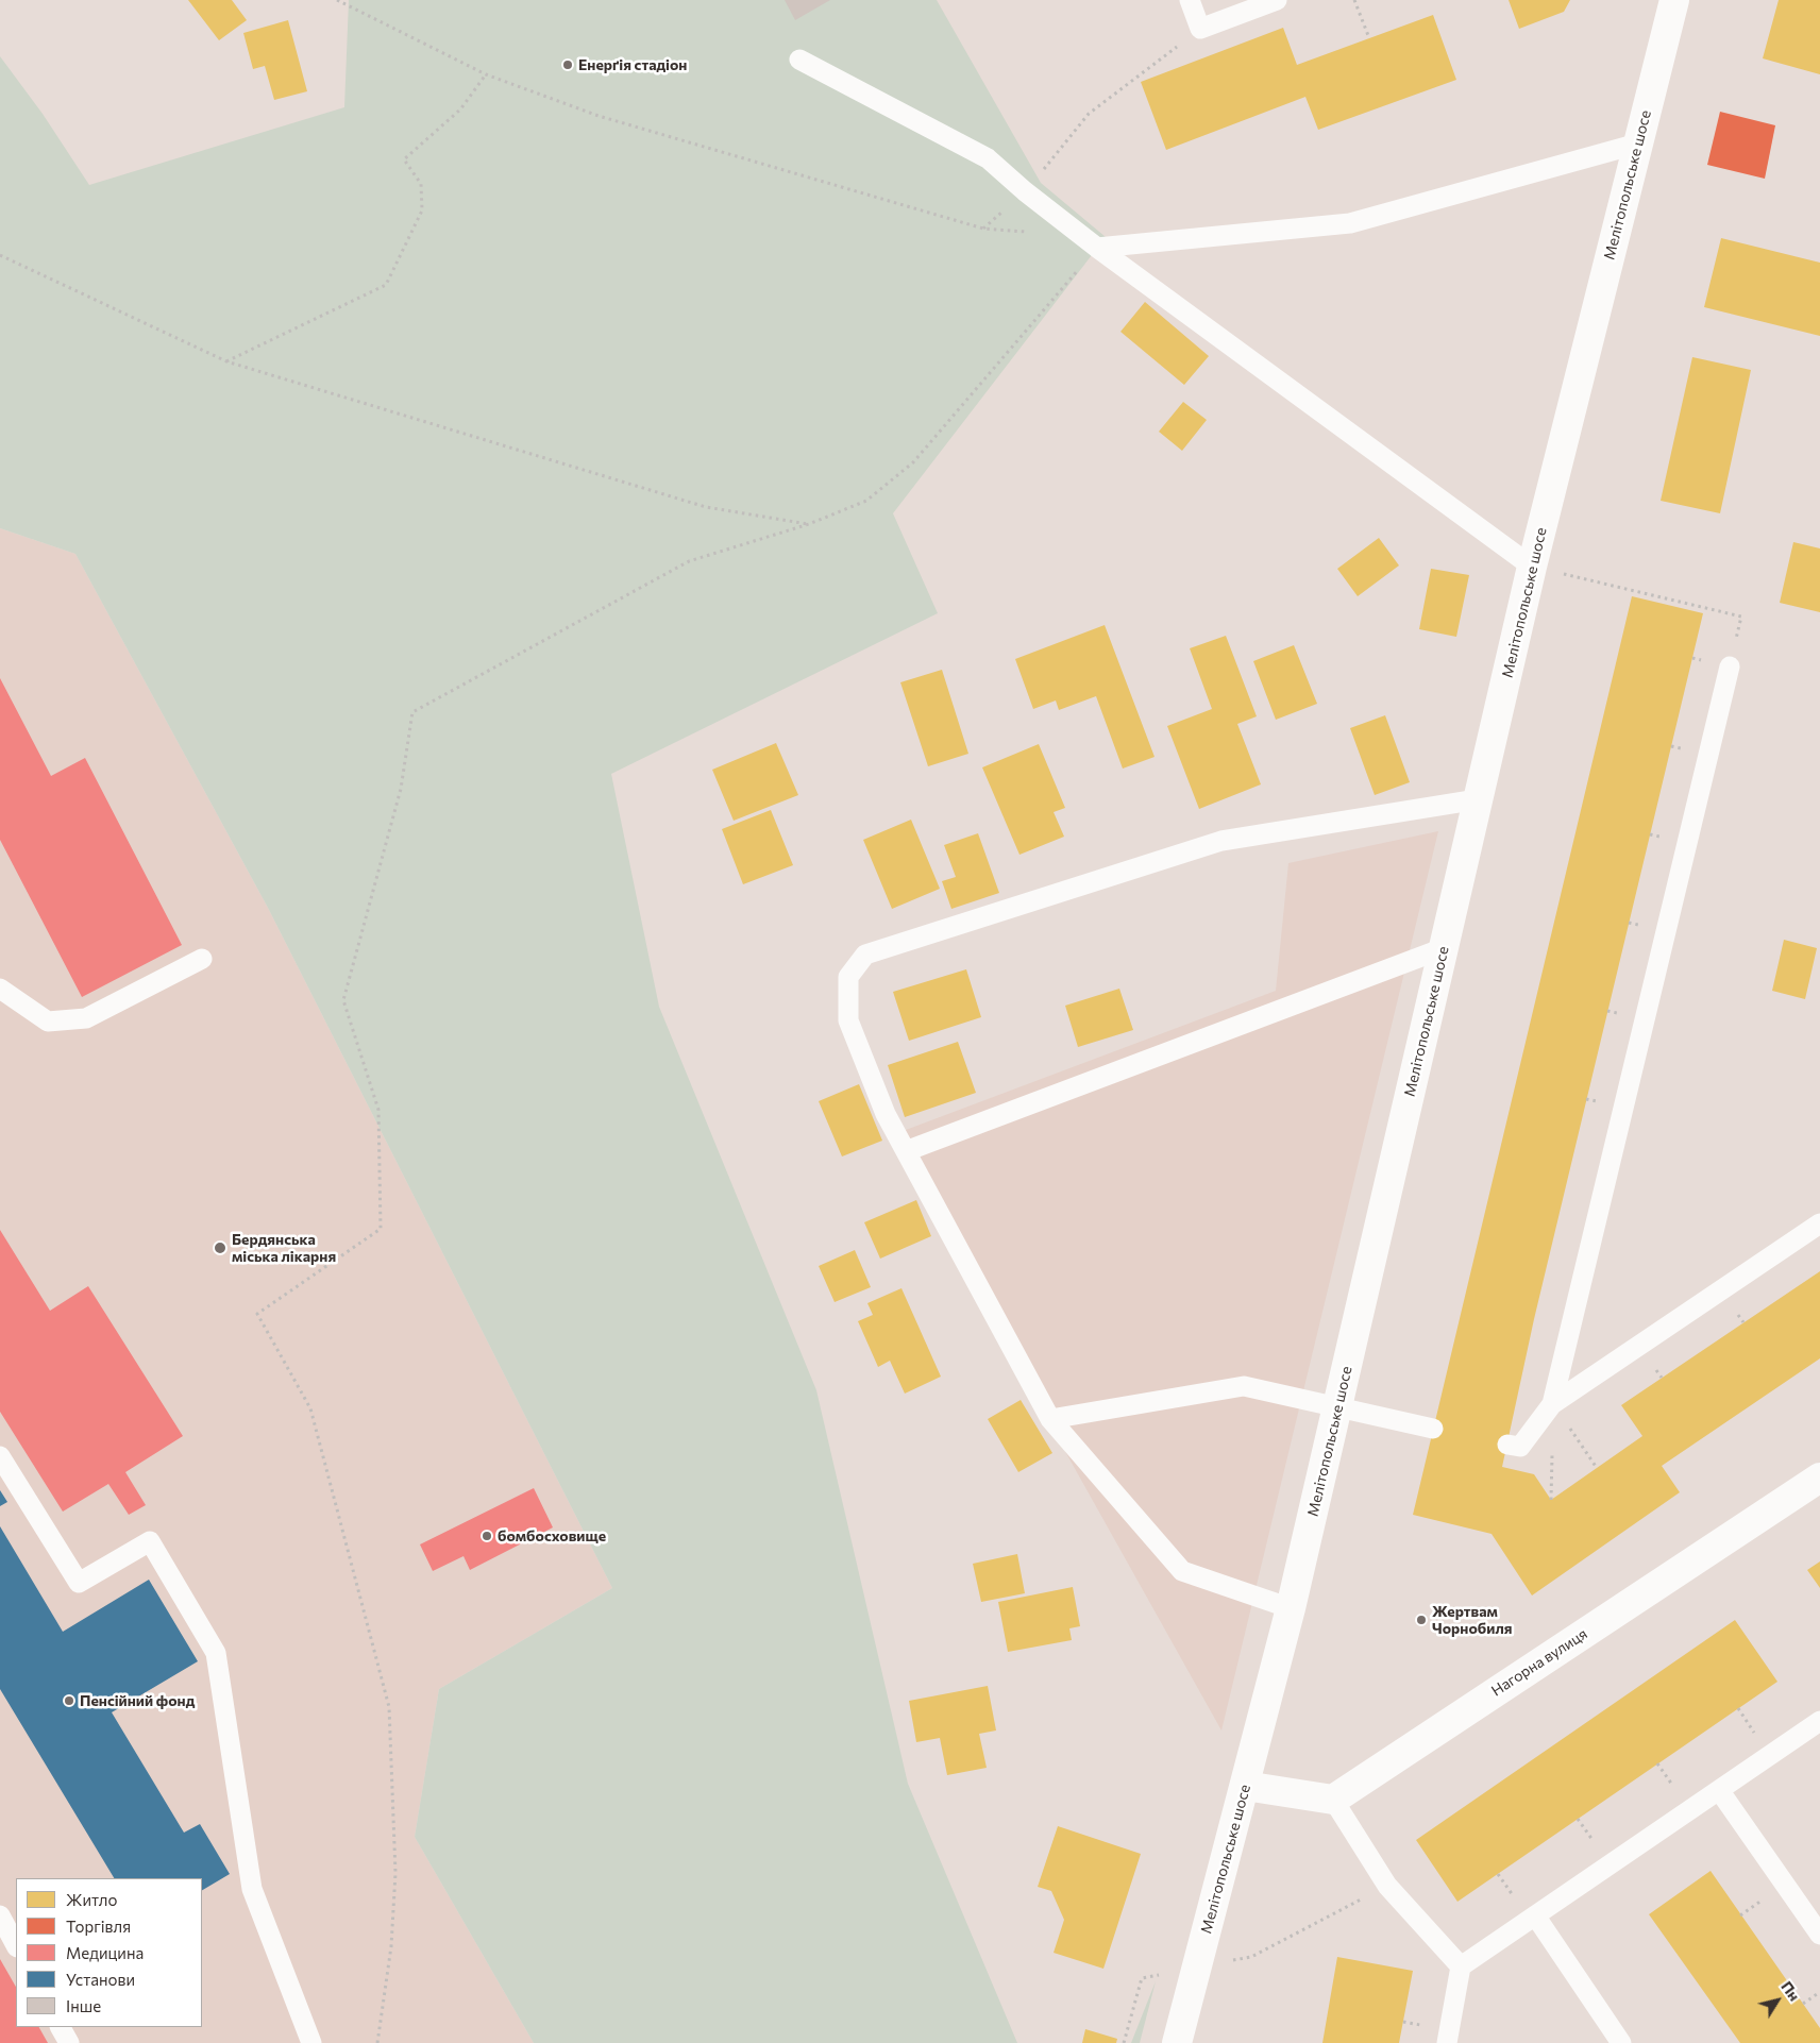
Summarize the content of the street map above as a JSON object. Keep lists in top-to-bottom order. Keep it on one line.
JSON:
{"streets":{"main road":["Мелітопольське шосе","Нагорна вулиця"]},"places":["Енерґія стадіон","Бердянська міська лікарня","бомбосховище","Жертвам Чорнобиля","Пенсійний фонд"],"legend":["Житло","Торгівля","Медицина","Установи","Інше"],"north":"top right"}
